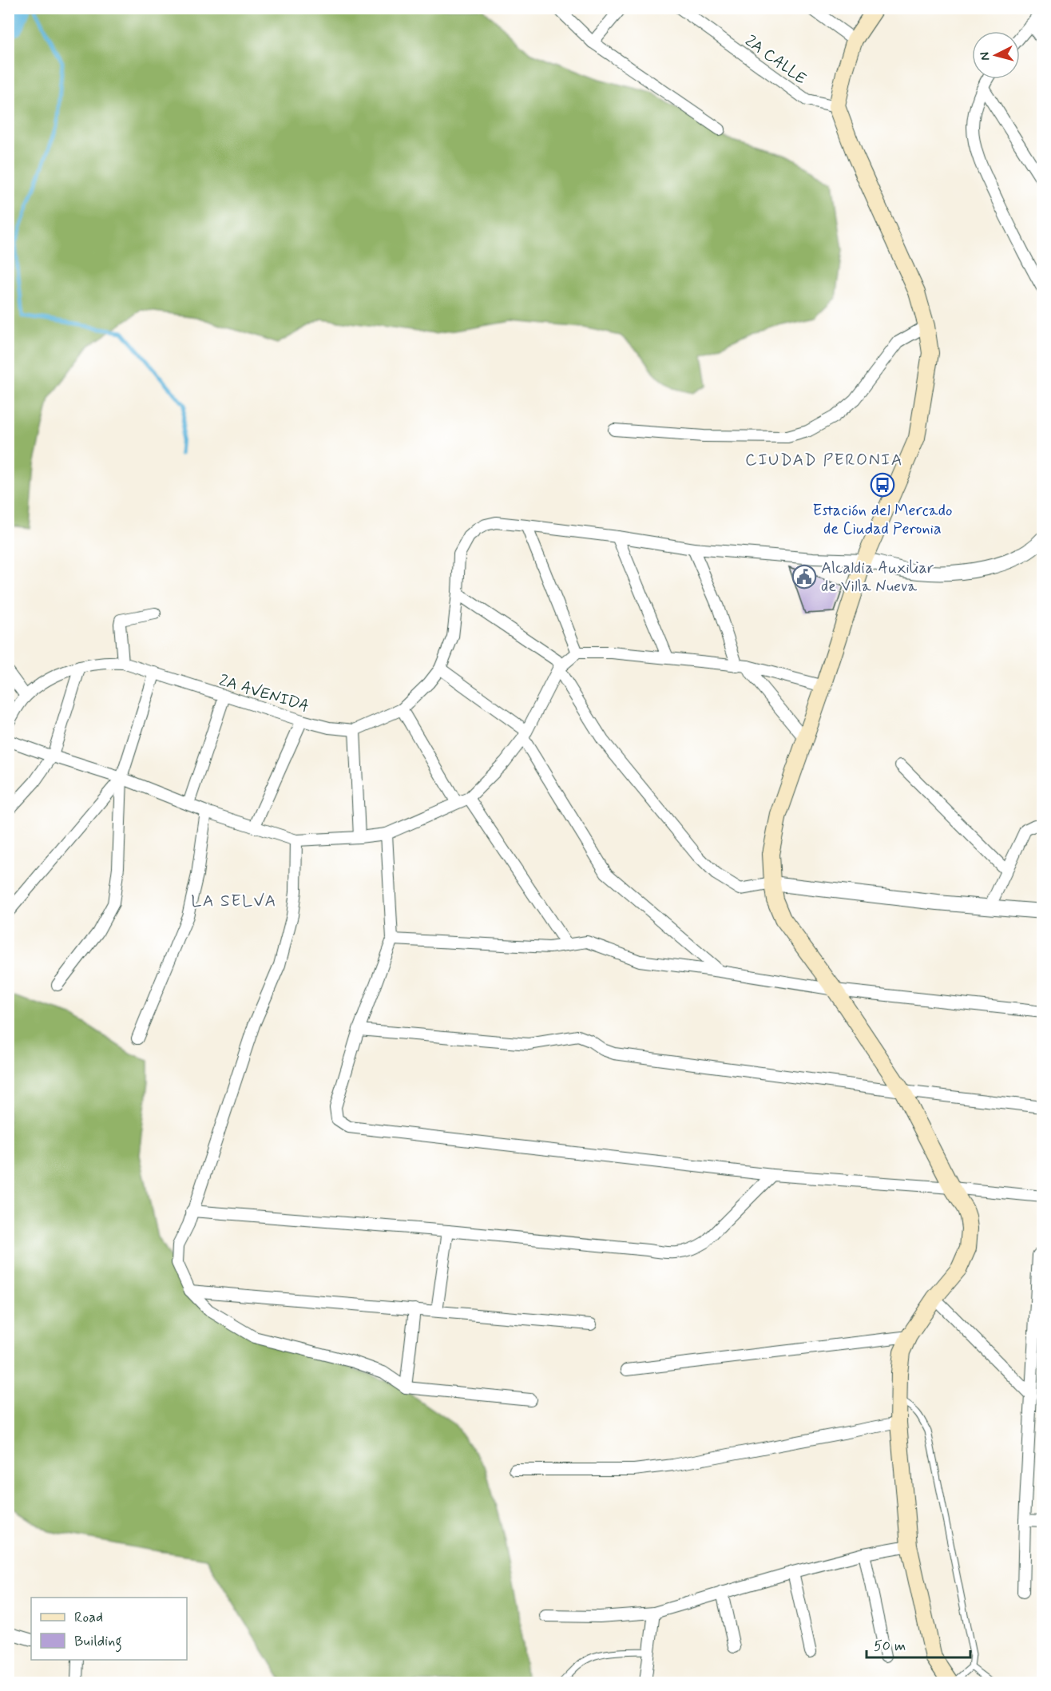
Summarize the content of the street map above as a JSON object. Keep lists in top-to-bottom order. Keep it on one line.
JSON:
{"streets":{"street":["2A CALLE","2A AVENIDA"]},"districts":["CIUDAD PERONIA","LA SELVA"],"places":{"bus stop":["Estación del Mercado de Ciudad Peronia"],"public building":["Alcaldia Auxiliar de Villa Nueva"]},"legend":["Road","Building"],"scale_bar":"50 m","north":"left"}
